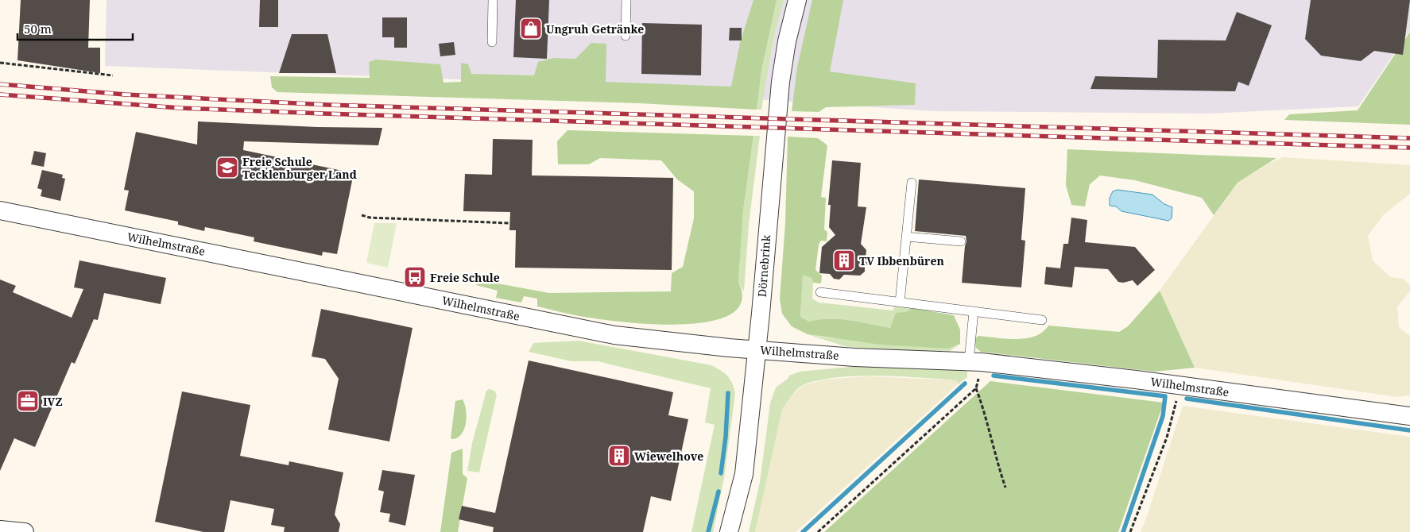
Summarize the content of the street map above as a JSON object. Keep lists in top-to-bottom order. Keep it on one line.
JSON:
{"streets":{"street":["Wilhelmstraße","Dörnebrink"]},"crossings":[["Wilhelmstraße","Dörnebrink"]],"places":{"shop":["Ungruh Getränke"],"school or university":["Freie Schule Tecklenburger Land"],"building":["TV Ibbenbüren","Wiewelhove"],"bus stop":["Freie Schule"],"office":["IVZ"]},"scale_bar":"50 m"}
